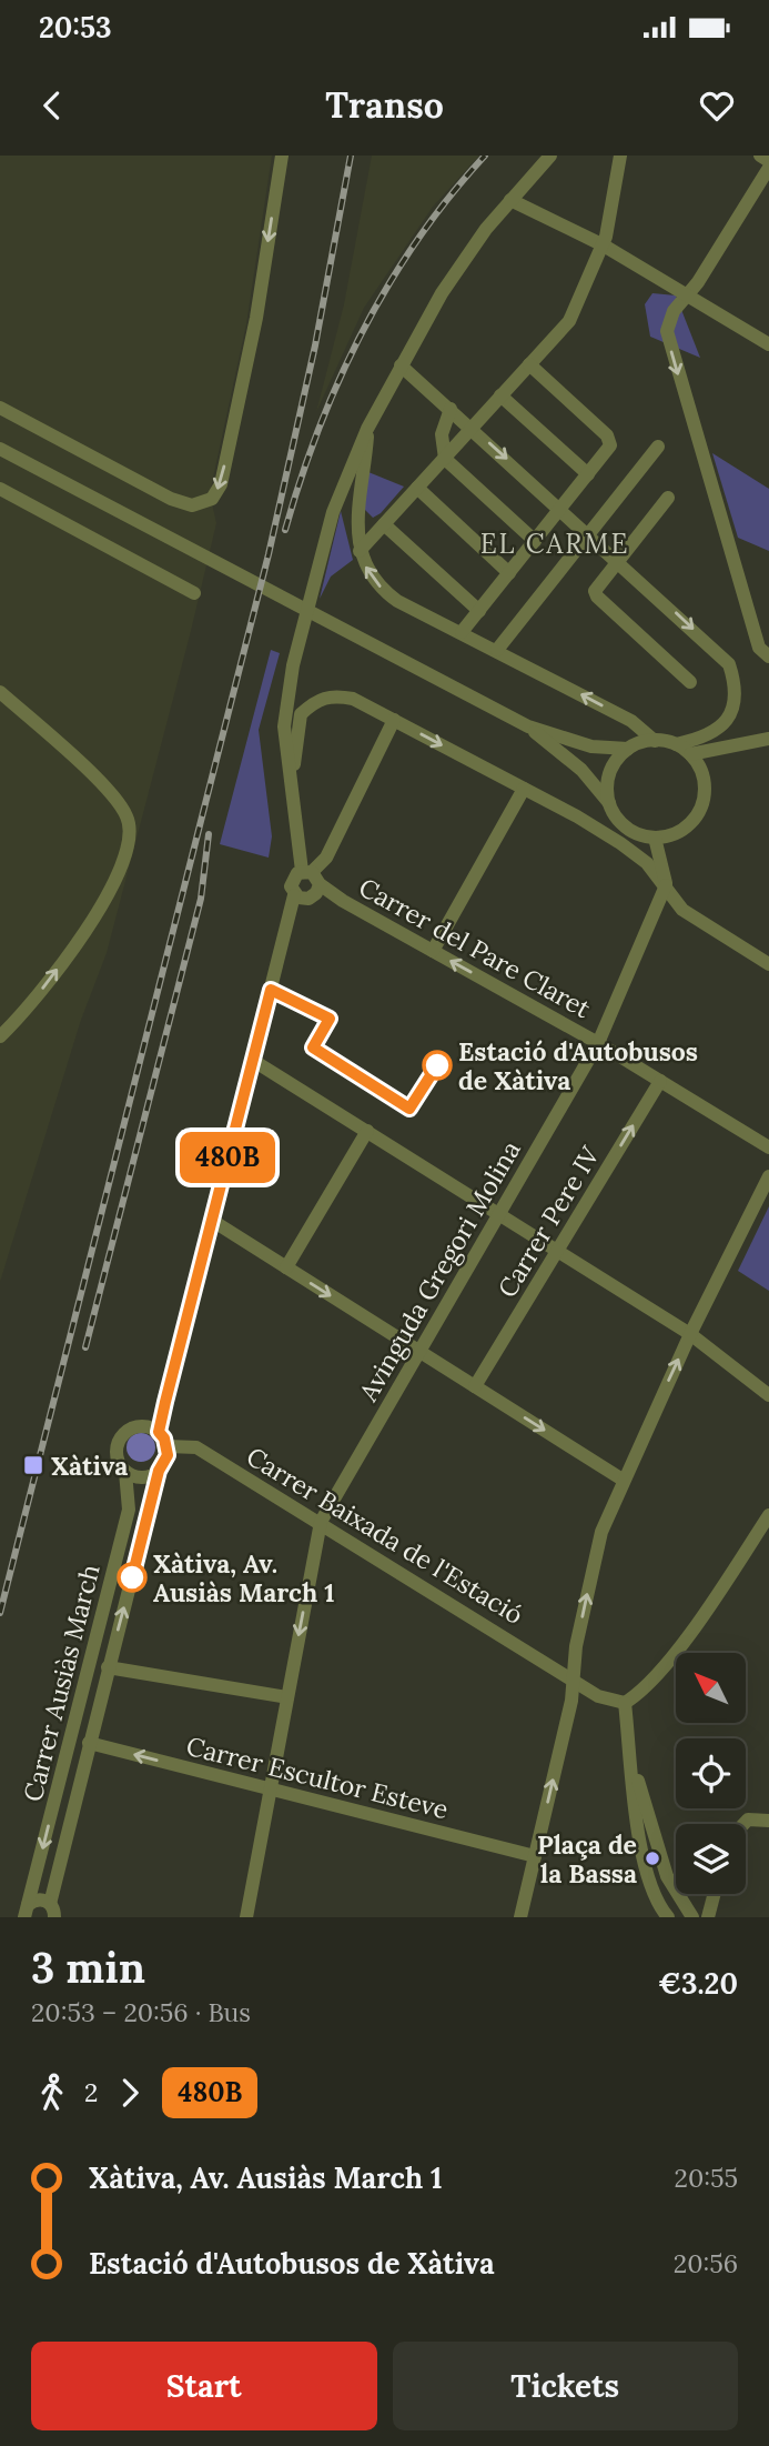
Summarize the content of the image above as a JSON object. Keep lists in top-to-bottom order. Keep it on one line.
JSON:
{"streets":{"street":["Carrer del Pare Claret","Carrer Pere IV","Avinguda Gregori Molina","Carrer Baixada de l'Estació","Carrer Ausiàs March","Carrer Escultor Esteve"]},"crossings":[["Carrer del Pare Claret","Carrer Pere IV"],["Carrer del Pare Claret","Avinguda Gregori Molina"],["Avinguda Gregori Molina","Carrer Baixada de l'Estació"],["Avinguda Gregori Molina","Carrer Escultor Esteve"],["Carrer Baixada de l'Estació","Carrer Ausiàs March"],["Carrer Ausiàs March","Carrer Escultor Esteve"]],"one_way":["Carrer del Pare Claret","Carrer Pere IV"],"districts":["EL CARME"],"places":{"other":["Estació d'Autobusos de Xàtiva","Xàtiva, Av. Ausiàs March 1","Plaça de la Bassa"],"transit":["Xàtiva"]},"lines":["bus line 480B"],"north":"top left","page":{"status":"20:53","header":"Transo","on_map":"480B","heading":["3 min","20:53 – 20:56 · Bus","€3.20"],"legs":["2","480B"],"list":[{"name":"Xàtiva, Av. Ausiàs March 1","value":"20:55"},{"name":"Estació d'Autobusos de Xàtiva","value":"20:56"}],"buttons":["Start","Tickets"]}}
